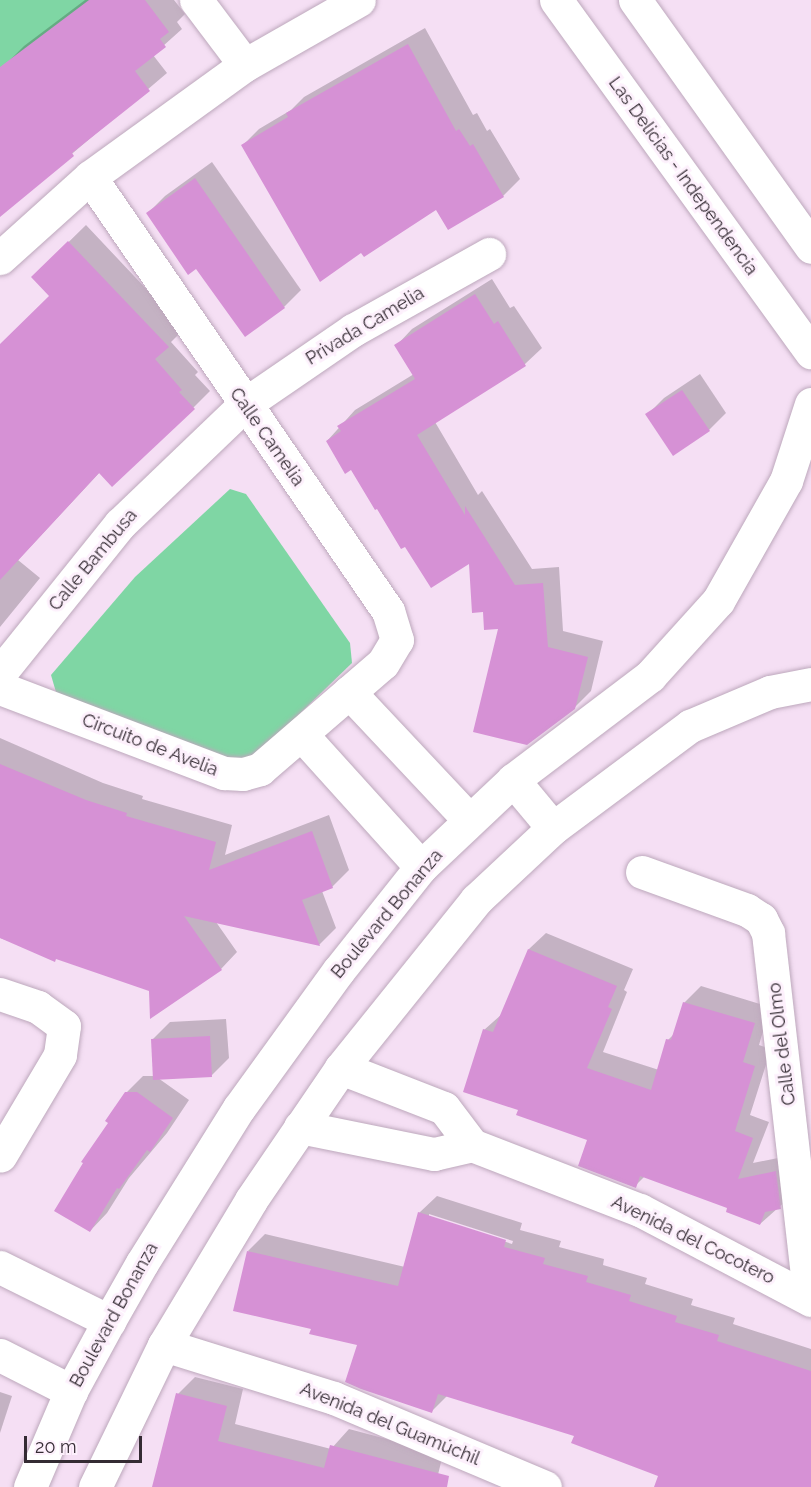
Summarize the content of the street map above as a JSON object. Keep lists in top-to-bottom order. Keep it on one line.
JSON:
{"streets":{"street":["Las Delicias - Independencia","Privada Camelia","Calle Camelia","Calle Bambusa","Circuito de Avelia","Boulevard Bonanza","Calle del Olmo","Avenida del Cocotero","Avenida del Guamúchil"]},"crossings":[["Privada Camelia","Calle Camelia"],["Privada Camelia","Calle Bambusa"],["Calle Camelia","Calle Bambusa"],["Calle Camelia","Circuito de Avelia"],["Calle del Olmo","Avenida del Cocotero"]],"scale_bar":"20 m"}
